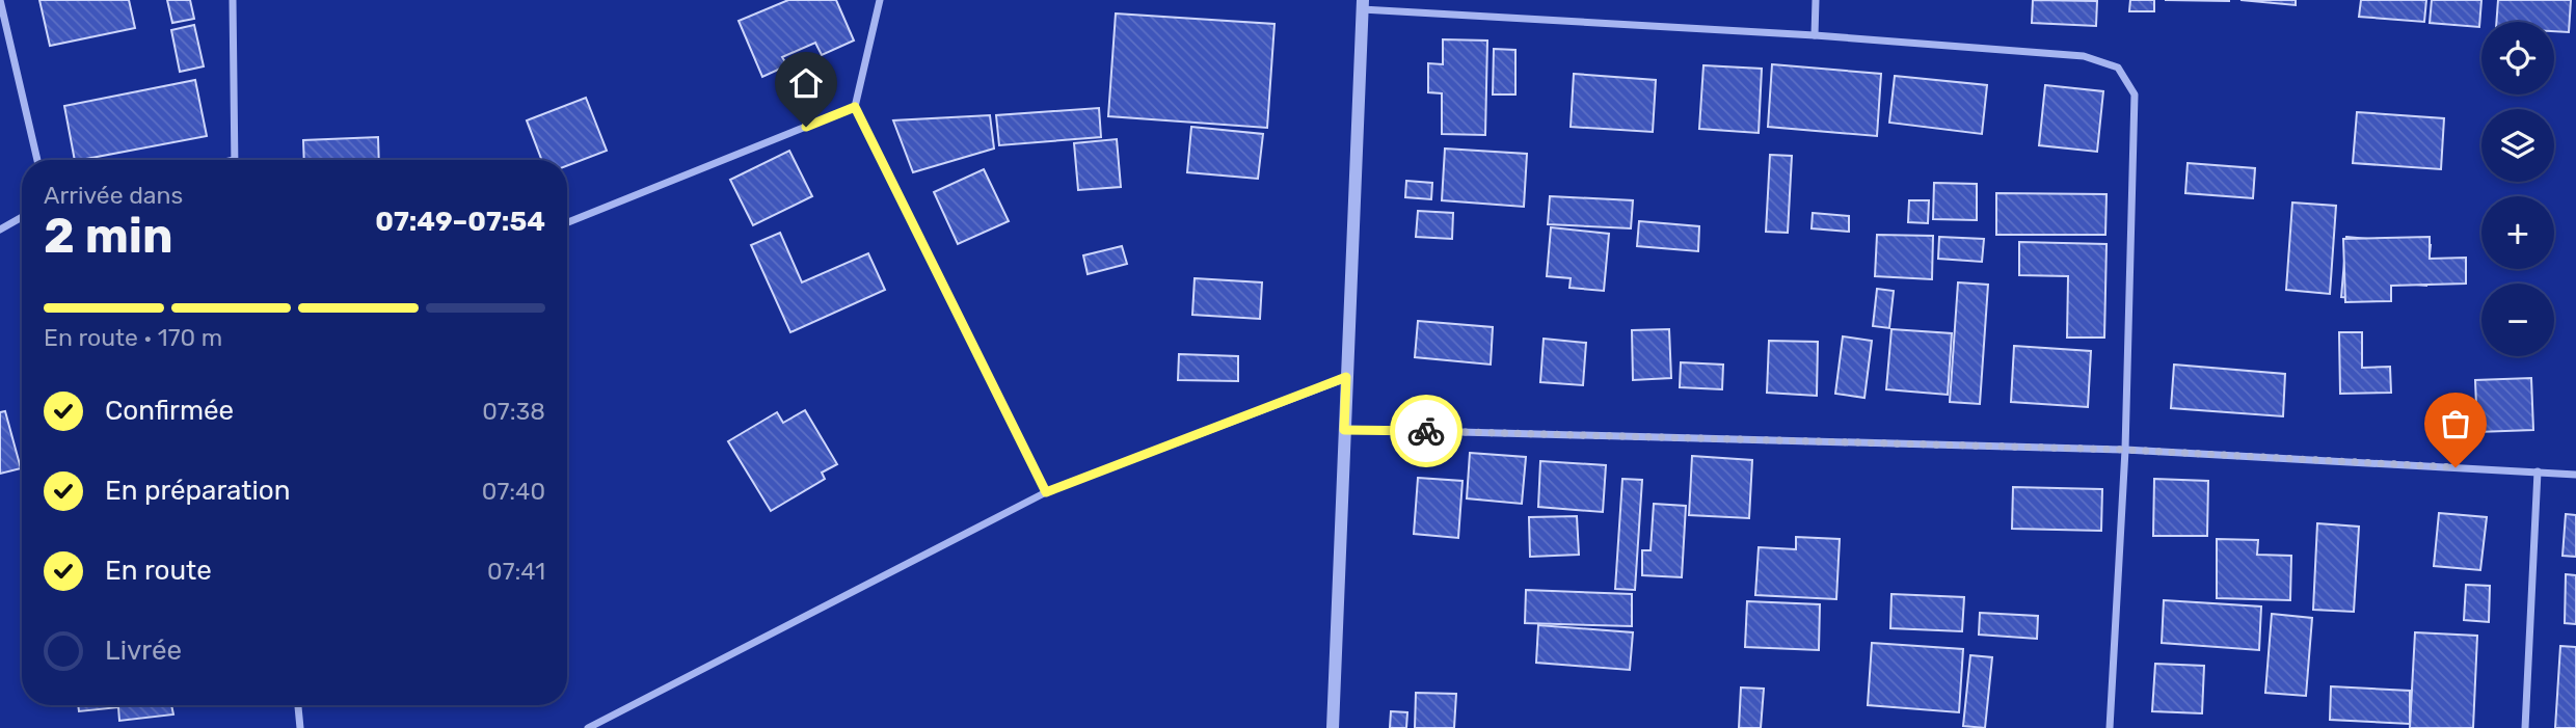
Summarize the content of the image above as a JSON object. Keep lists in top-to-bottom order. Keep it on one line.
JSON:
{"page":{"map_buttons":["+","−"],"heading":["2 min","Arrivée dans","07:49–07:54"],"bar":"En route · 170 m","list":[["Confirmée","07:38"],["En préparation","07:40"],["En route","07:41"],"Livrée"]}}
